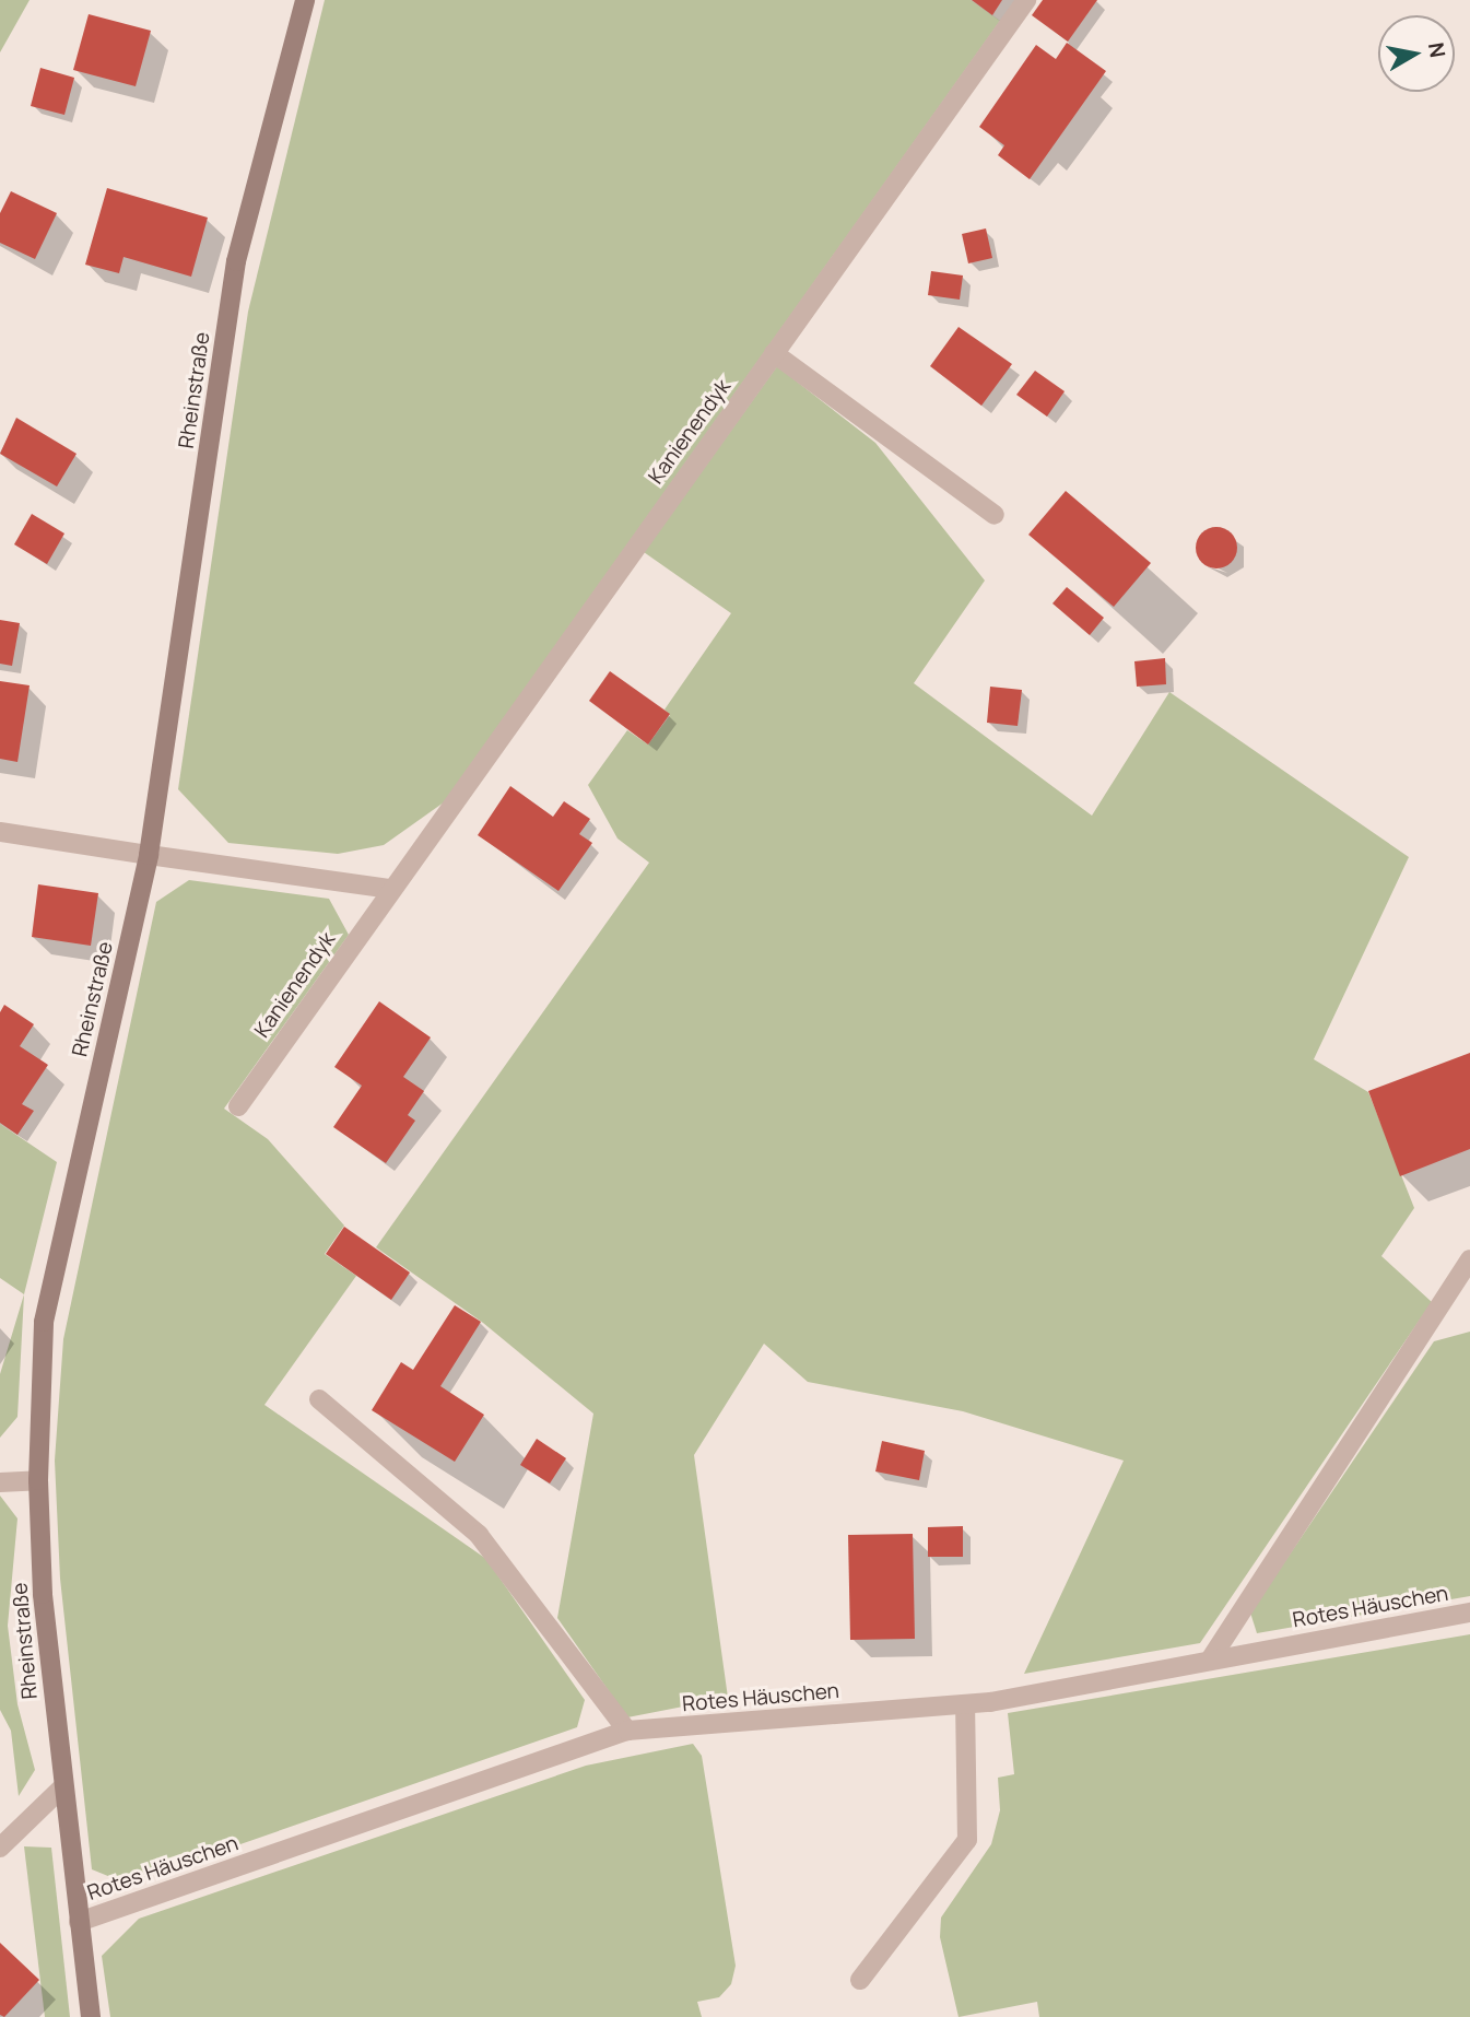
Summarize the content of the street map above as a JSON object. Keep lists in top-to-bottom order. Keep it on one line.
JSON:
{"streets":{"main road":["Rheinstraße"],"street":["Kanienendyk","Rotes Häuschen"]},"crossings":[["Rheinstraße","Rotes Häuschen"]],"north":"right"}
